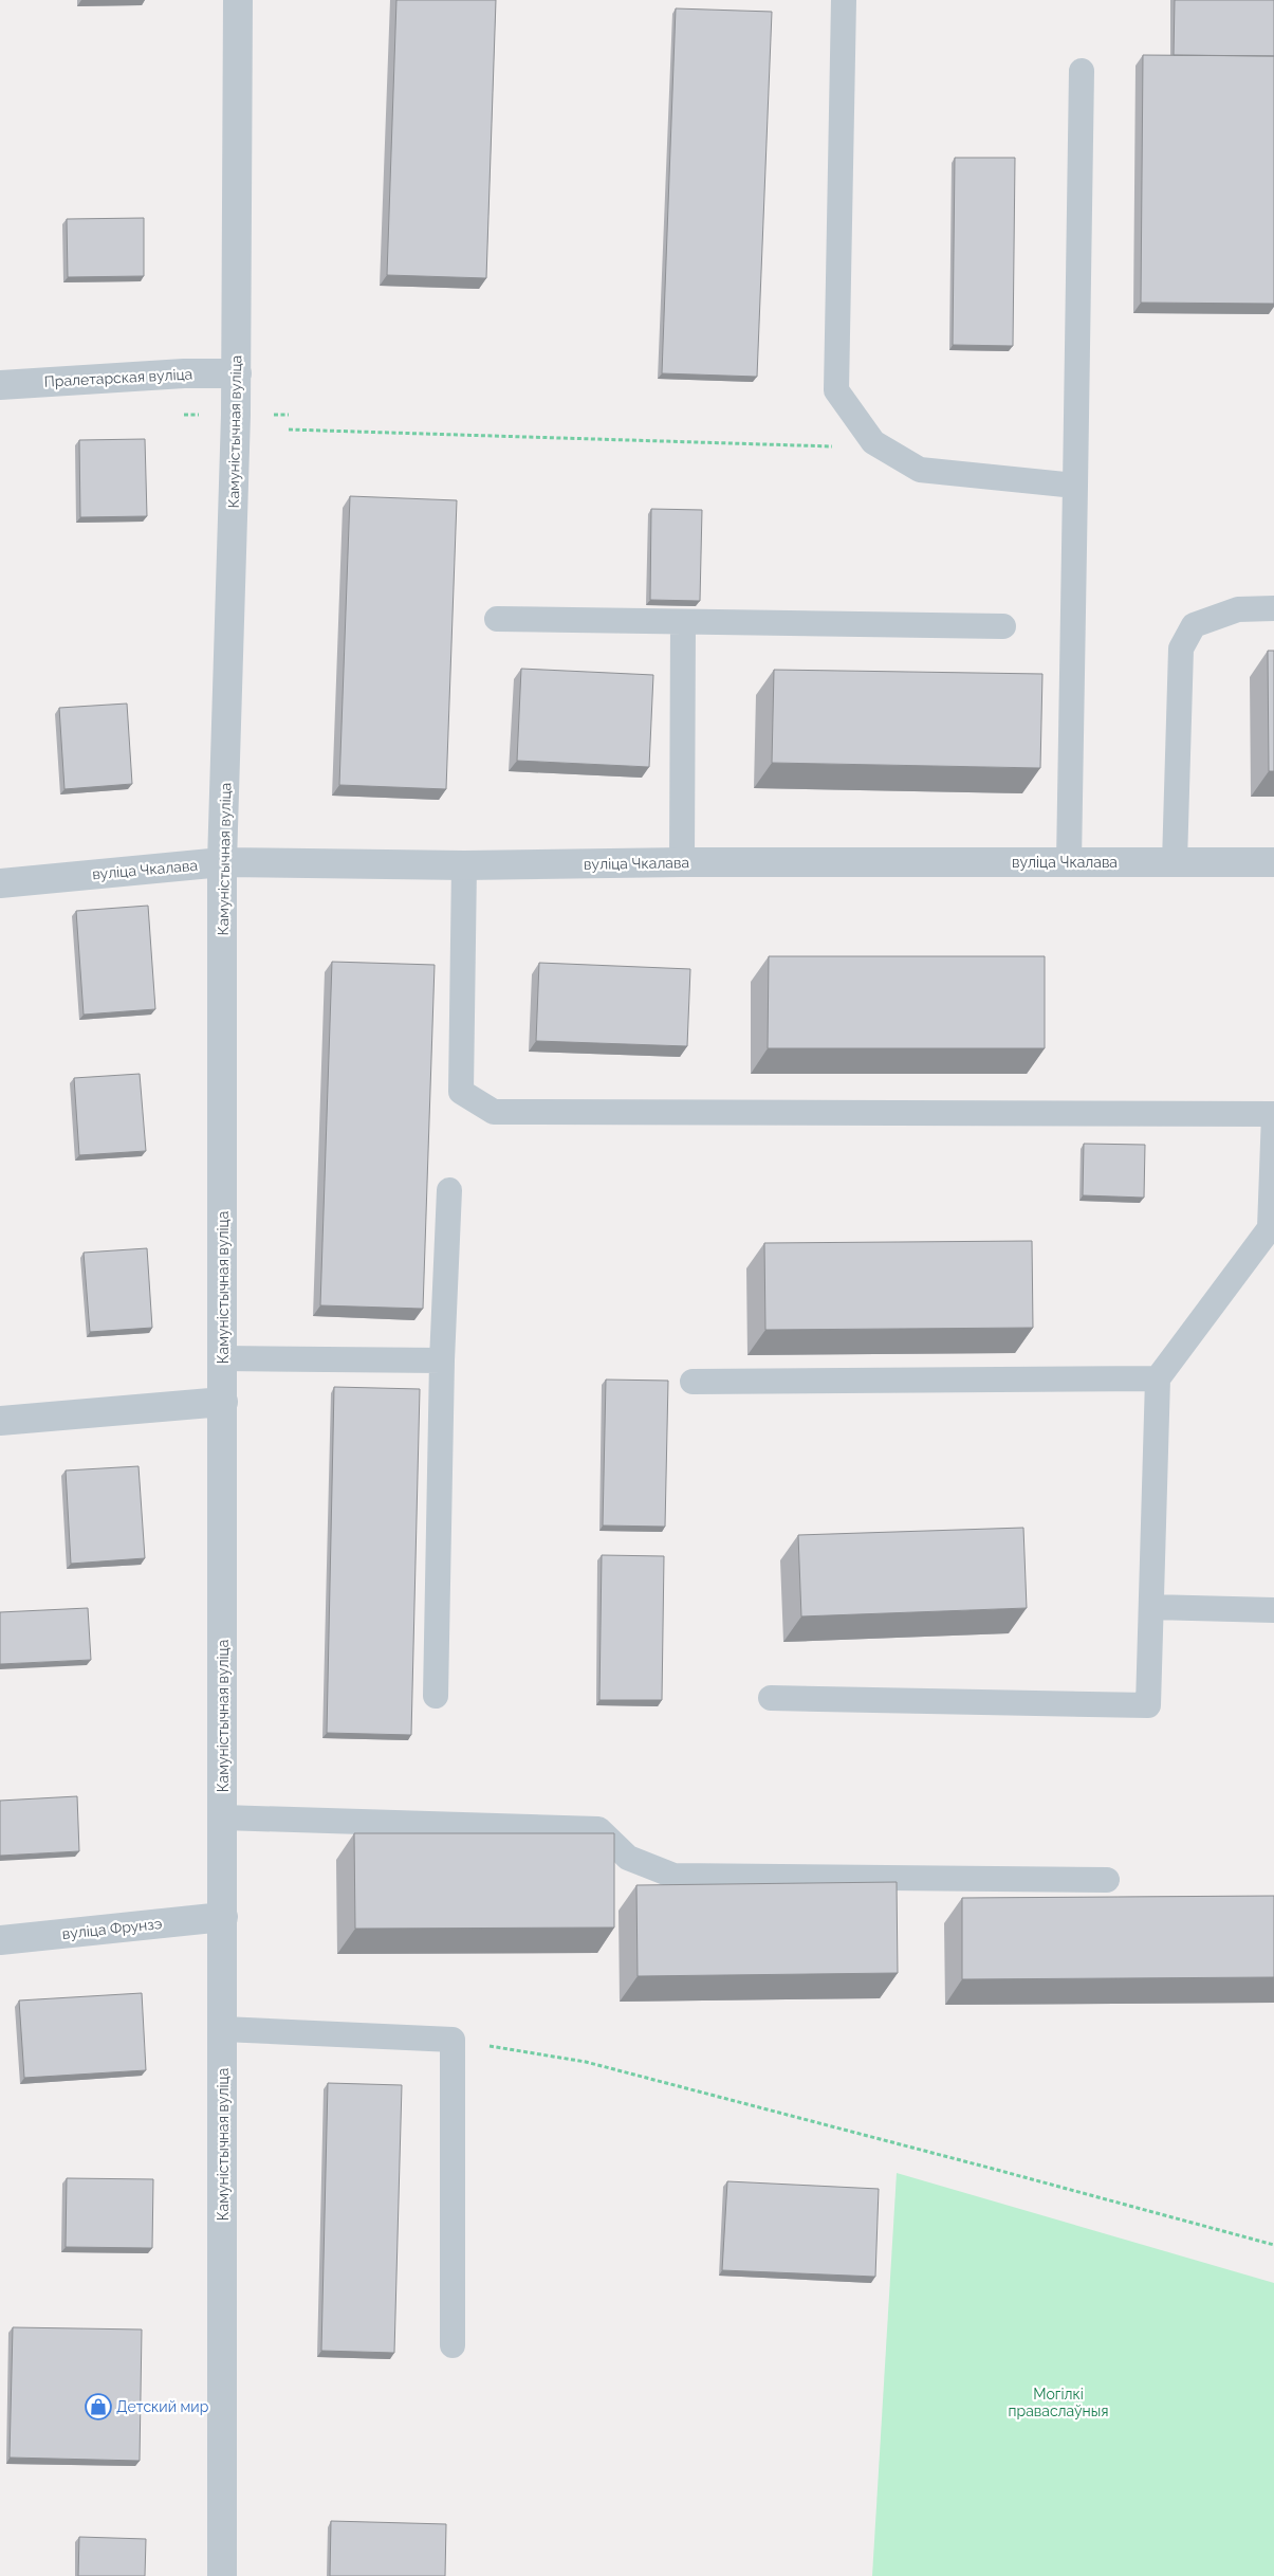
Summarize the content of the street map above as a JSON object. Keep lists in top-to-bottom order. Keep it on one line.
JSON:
{"streets":{"street":["Пралетарская вуліца","Камуністычная вуліца","вуліца Чкалава","вуліца Фрунзэ"]},"crossings":[["Пралетарская вуліца","Камуністычная вуліца"],["Камуністычная вуліца","вуліца Чкалава"],["Камуністычная вуліца","вуліца Фрунзэ"]],"parks":["Могілкі праваслаўныя"],"places":{"shop":["Детский мир"]}}
